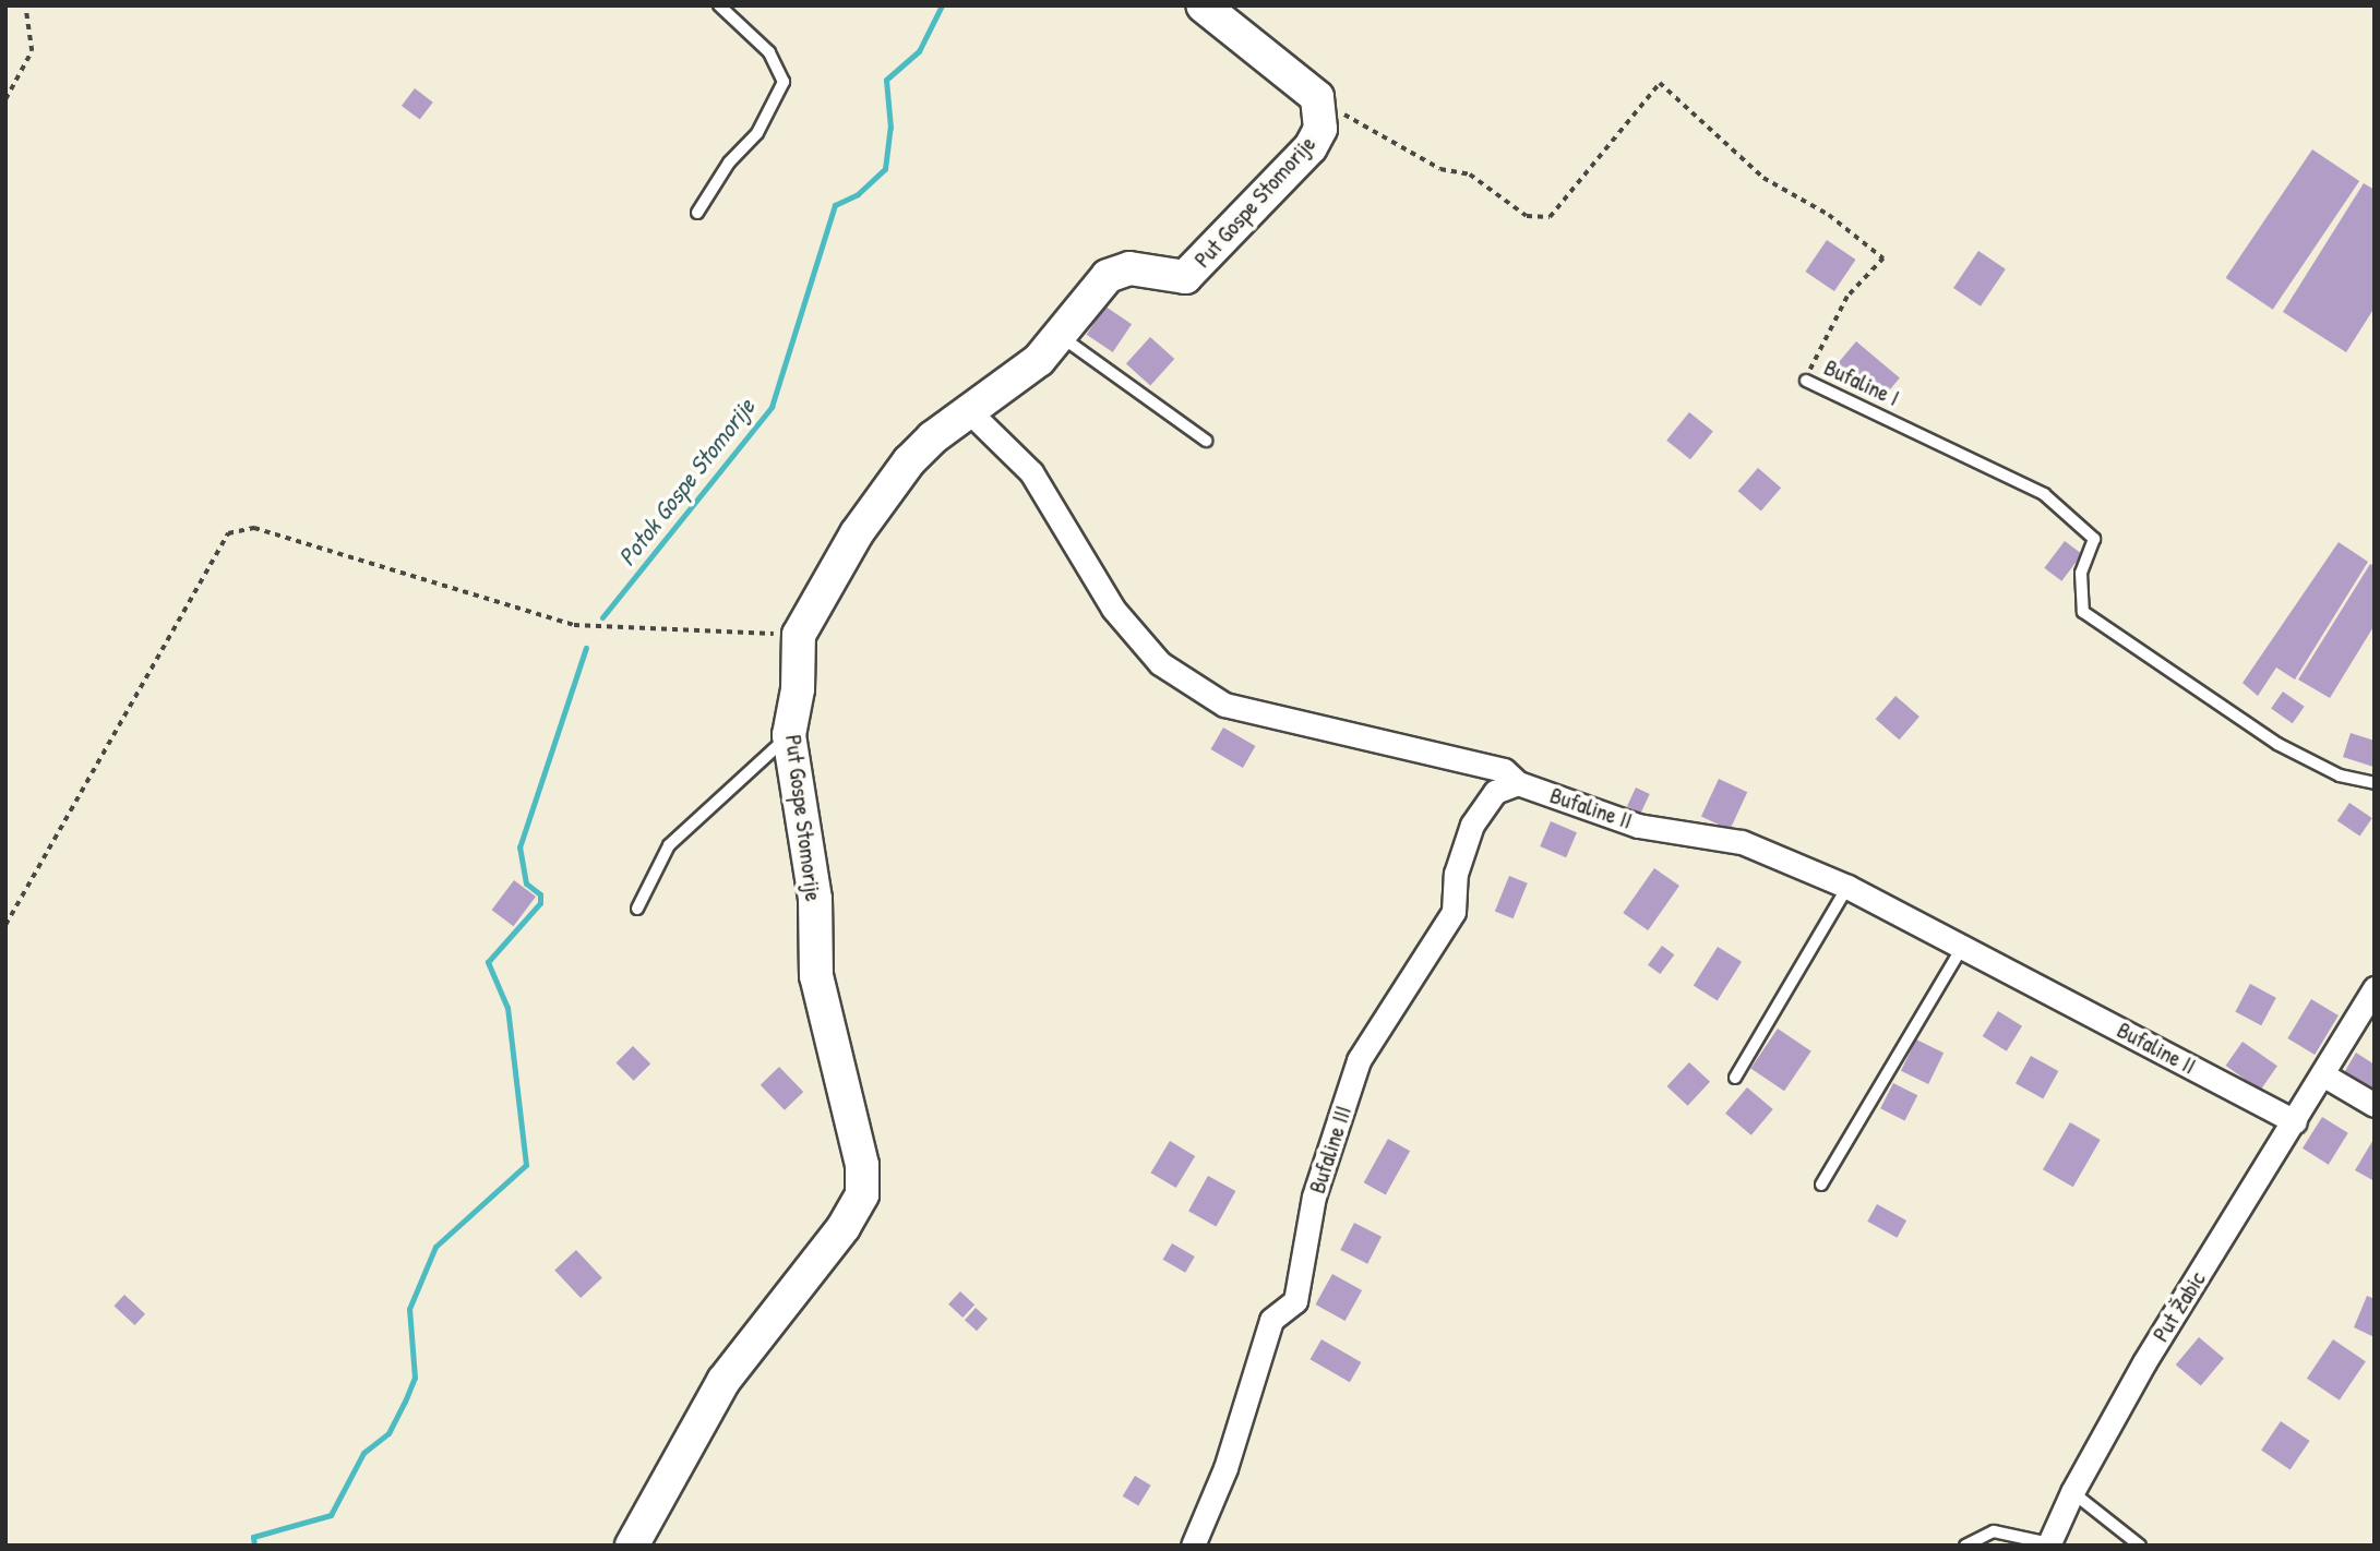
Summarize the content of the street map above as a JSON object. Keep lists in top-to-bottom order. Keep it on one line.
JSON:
{"streets":{"street":["Put Gospe Stomorije","Bufaline II","Bufaline III","Put Žabic"],"lane":["Bufaline I"]},"crossings":[["Put Gospe Stomorije","Bufaline I"],["Put Gospe Stomorije","Bufaline II"],["Bufaline II","Bufaline III"],["Bufaline II","Put Žabic"]],"water":["Potok Gospe Stomorije"]}
